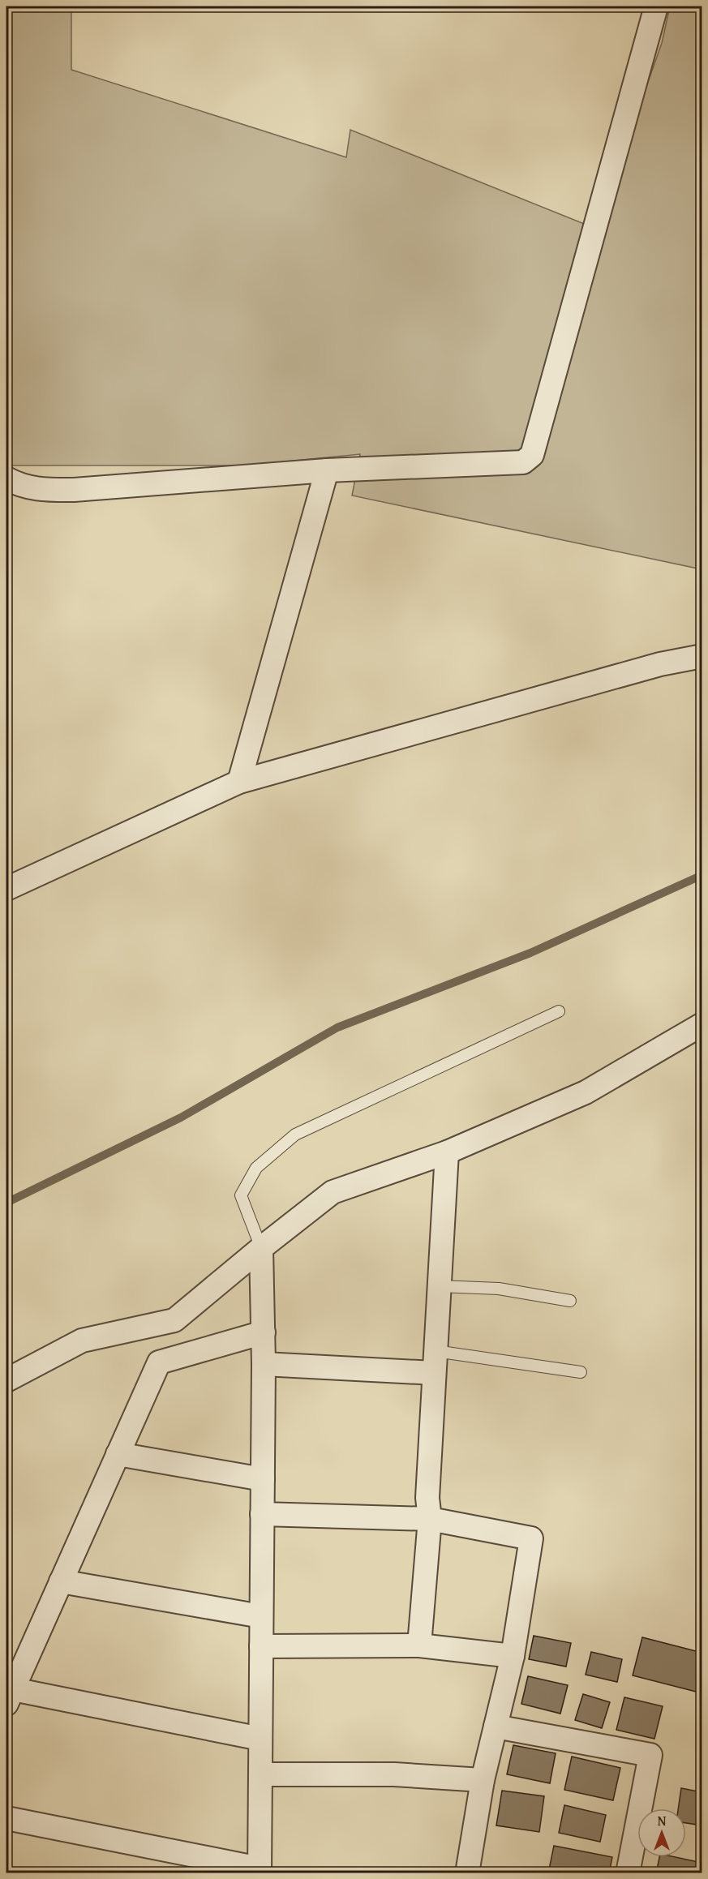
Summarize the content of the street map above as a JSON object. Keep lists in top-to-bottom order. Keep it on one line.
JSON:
{"north":"top"}
